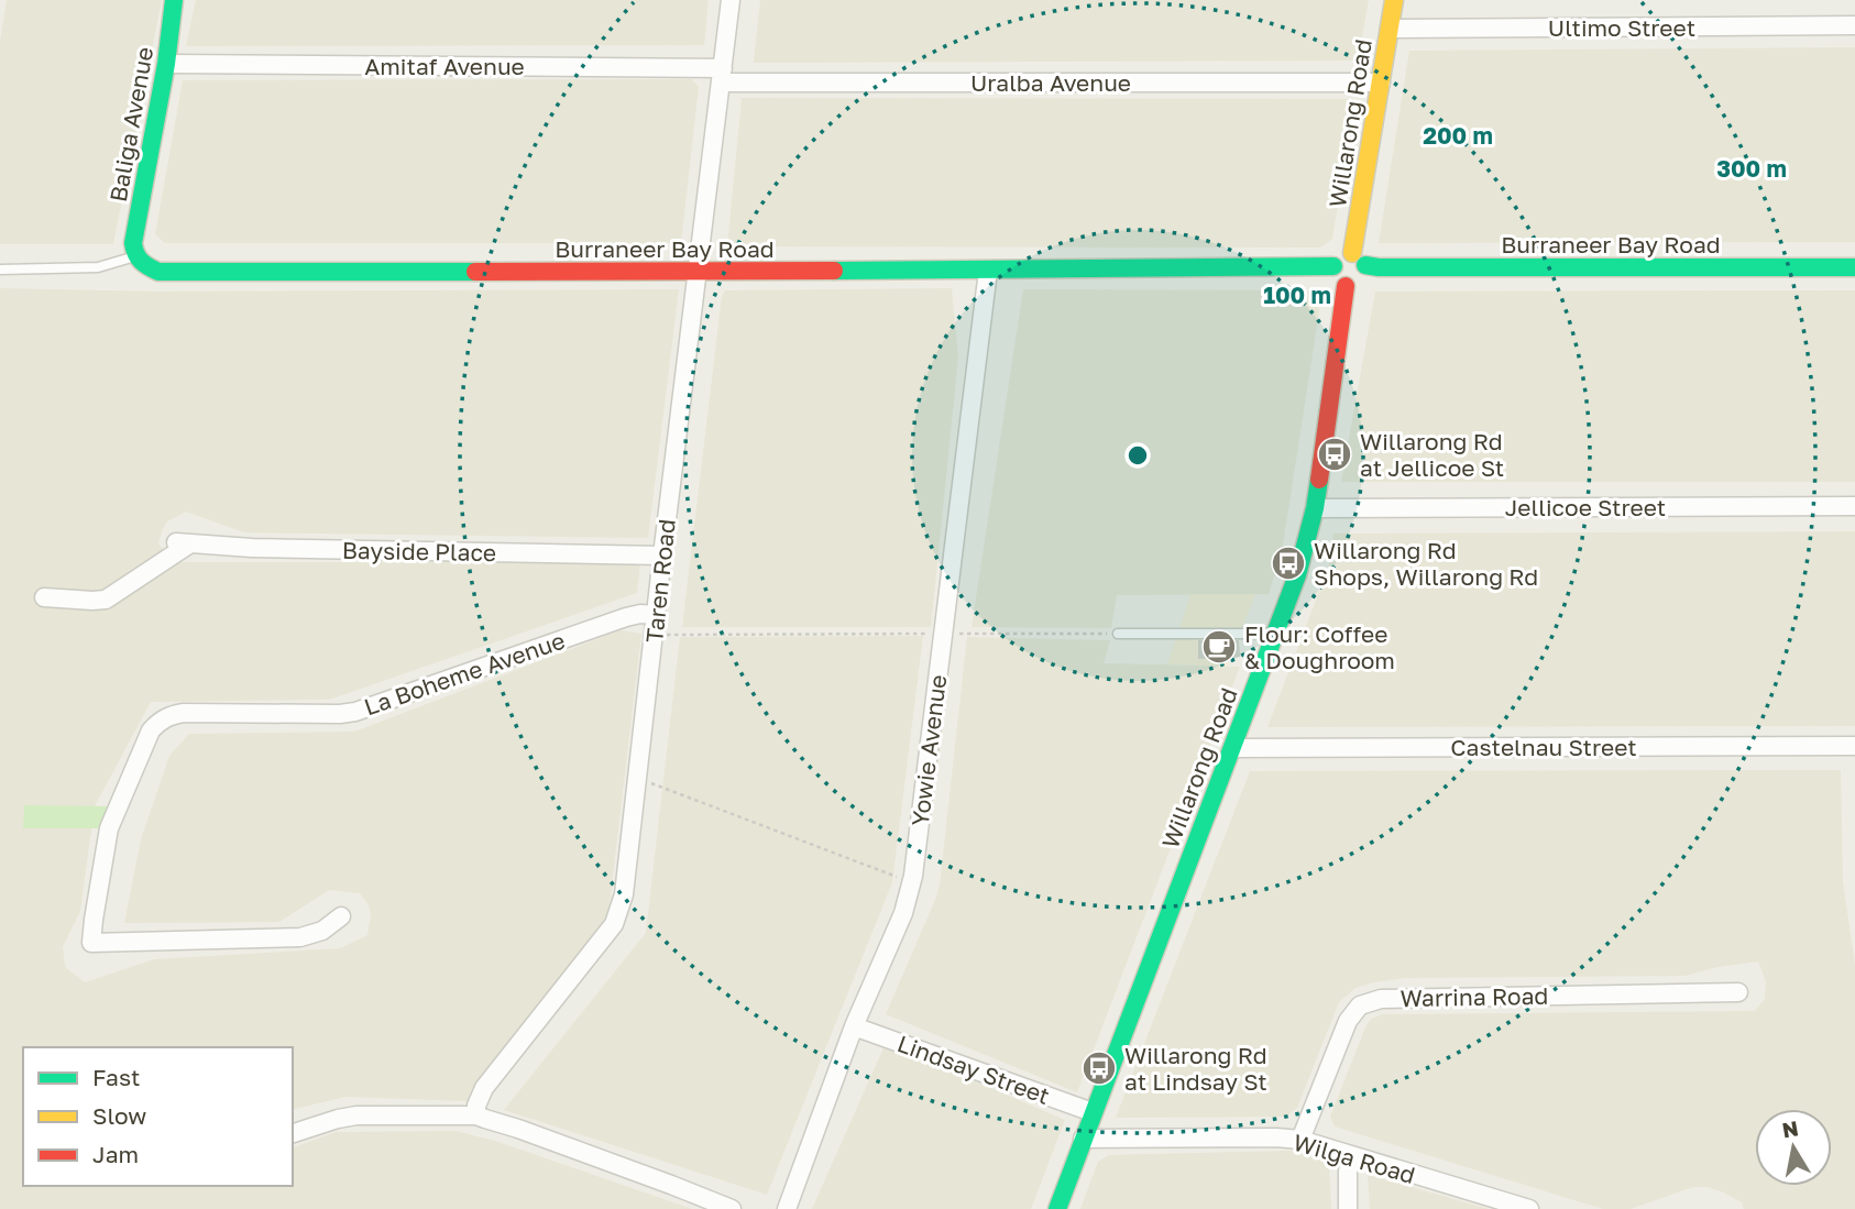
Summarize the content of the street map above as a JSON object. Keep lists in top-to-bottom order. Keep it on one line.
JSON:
{"streets":{"street":["Ultimo Street","Amitaf Avenue","Uralba Avenue","Willarong Road","Baliga Avenue","Burraneer Bay Road","Jellicoe Street","Bayside Place","Taren Road","La Boheme Avenue","Castelnau Street","Yowie Avenue","Warrina Road","Lindsay Street","Wilga Road"]},"crossings":[["Ultimo Street","Willarong Road"],["Amitaf Avenue","Uralba Avenue"],["Amitaf Avenue","Baliga Avenue"],["Amitaf Avenue","Taren Road"],["Uralba Avenue","Willarong Road"],["Uralba Avenue","Taren Road"],["Willarong Road","Burraneer Bay Road"],["Willarong Road","Jellicoe Street"],["Willarong Road","Castelnau Street"],["Willarong Road","Lindsay Street"],["Willarong Road","Wilga Road"],["Baliga Avenue","Burraneer Bay Road"],["Burraneer Bay Road","Taren Road"],["Burraneer Bay Road","Yowie Avenue"],["Bayside Place","Taren Road"],["Taren Road","La Boheme Avenue"],["Yowie Avenue","Lindsay Street"],["Warrina Road","Wilga Road"]],"places":{"bus stop":["Willarong Rd at Jellicoe St","Willarong Rd Shops, Willarong Rd","Willarong Rd at Lindsay St"],"cafe":["Flour: Coffee & Doughroom"]},"legend":["Fast","Slow","Jam"],"north":"top","rings":["200 m","300 m","100 m"]}
